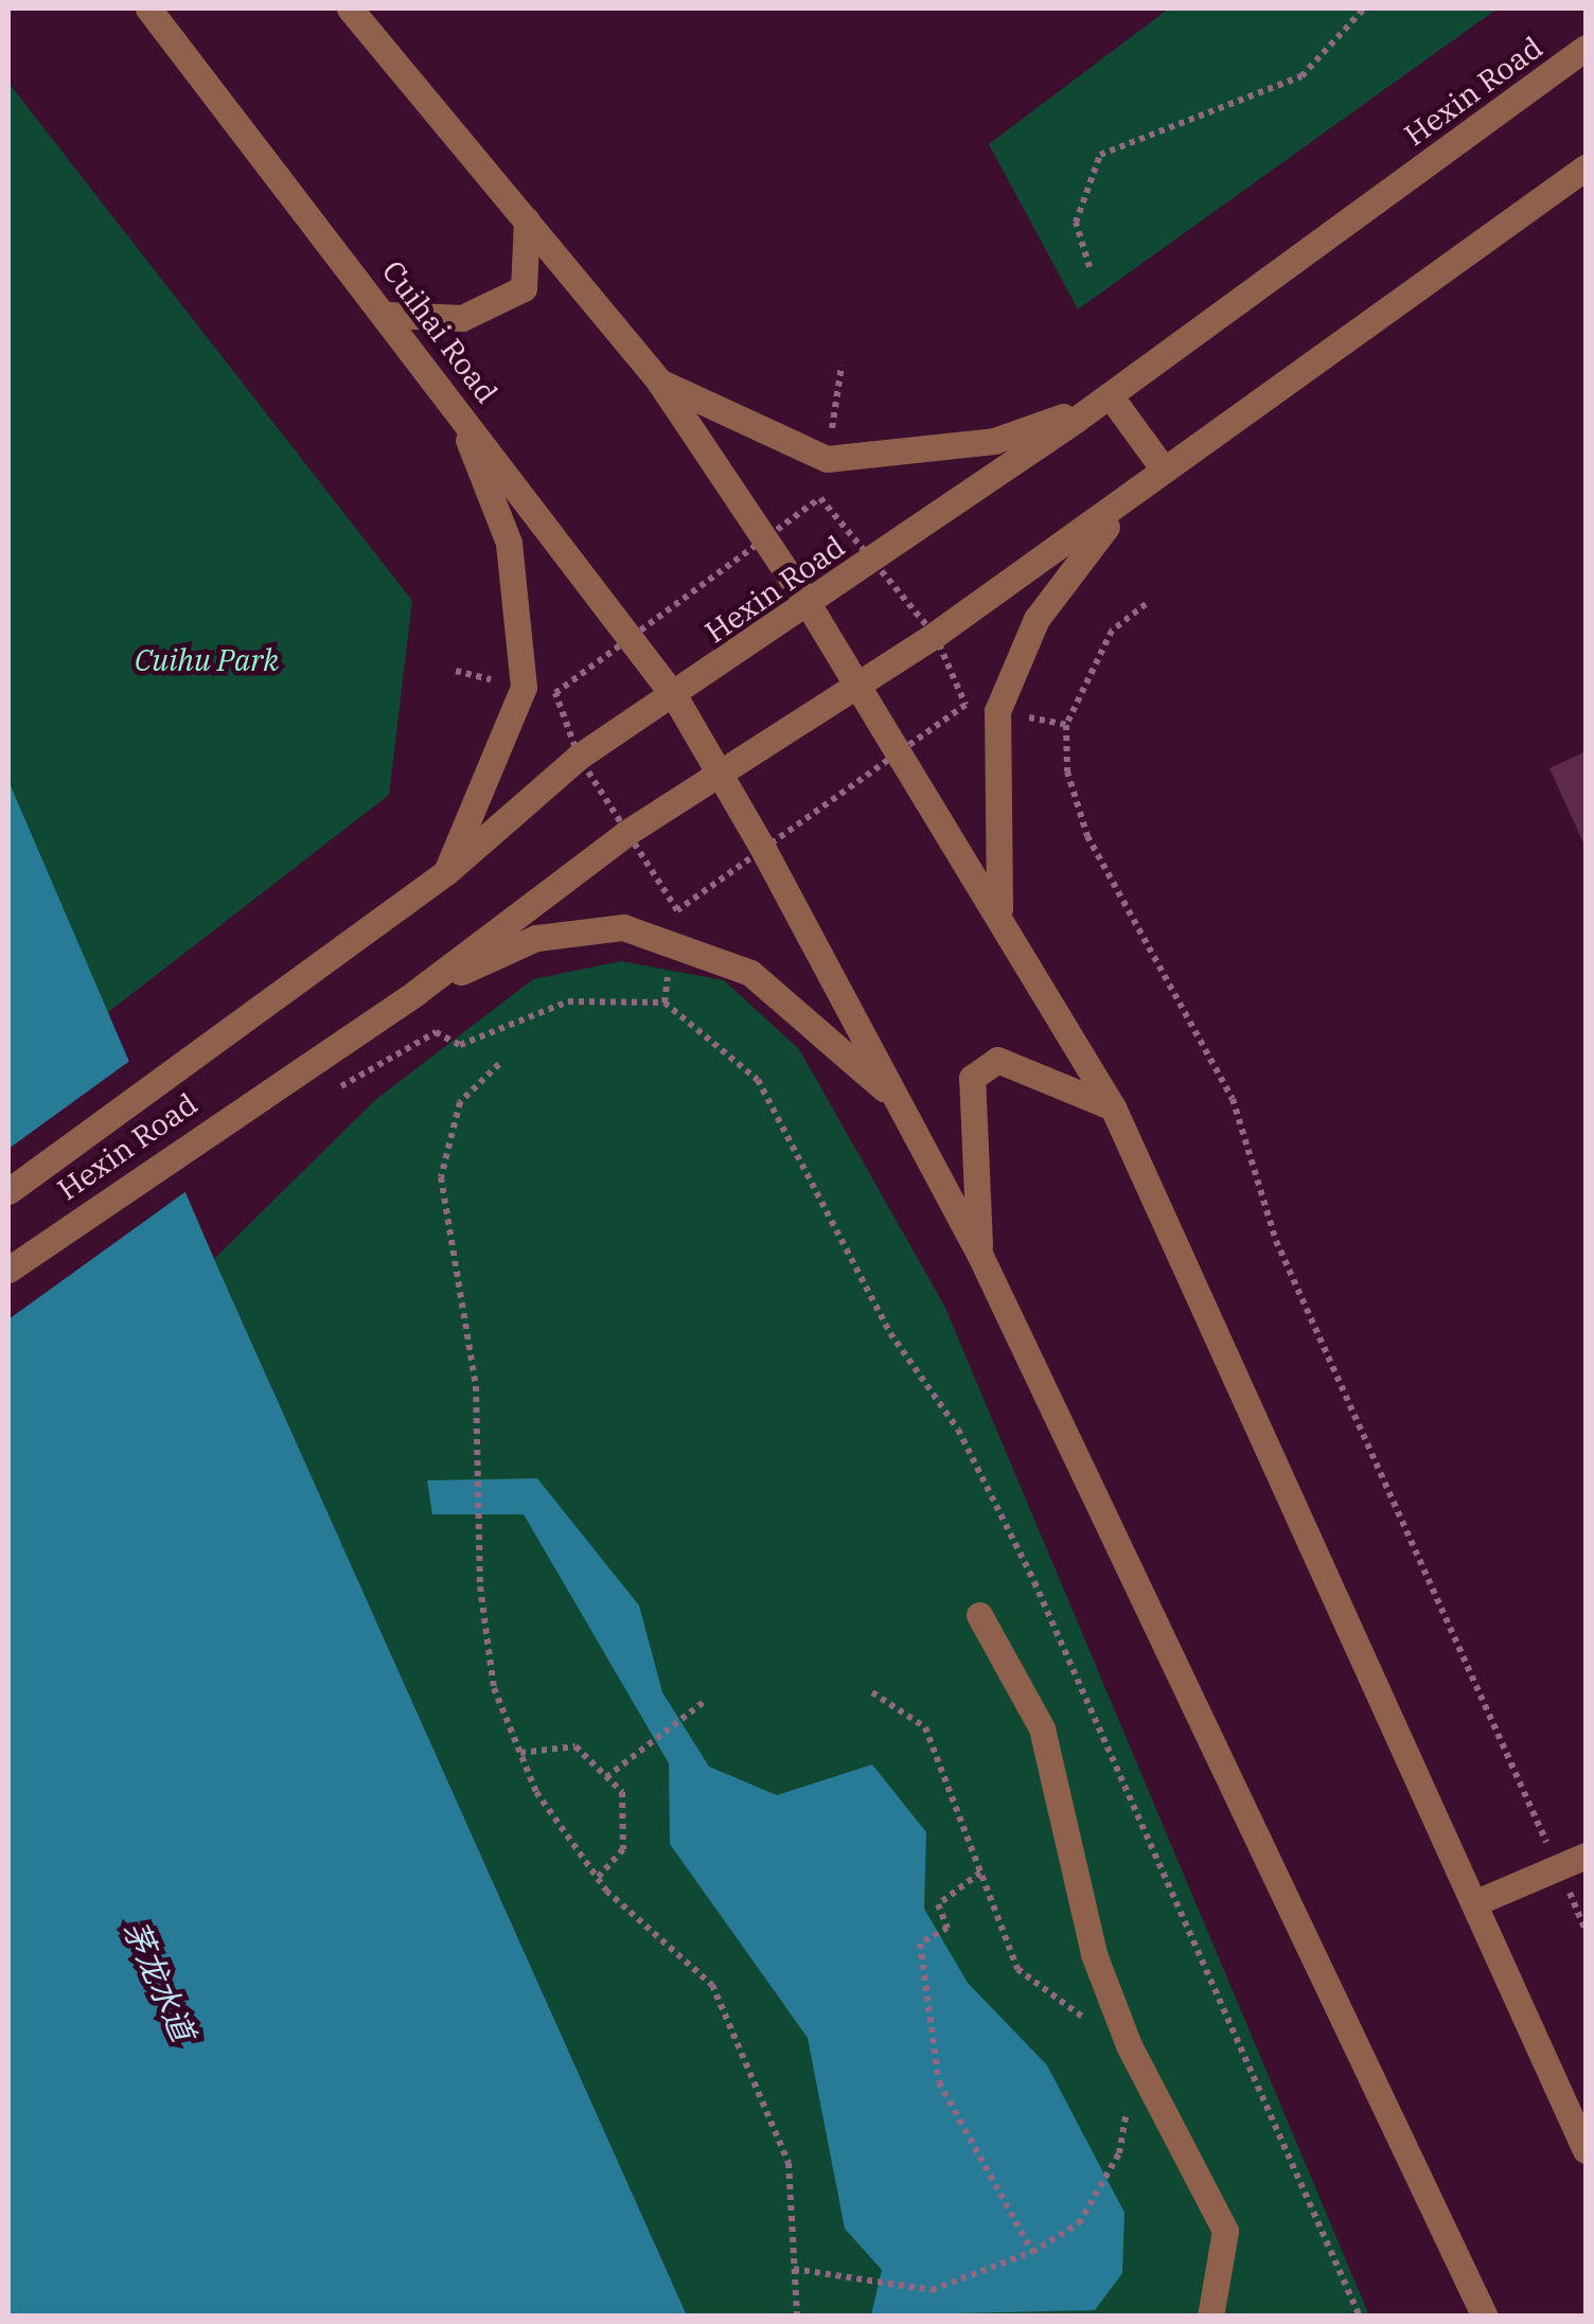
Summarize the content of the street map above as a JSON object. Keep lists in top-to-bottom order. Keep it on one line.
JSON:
{"streets":{"street":["Hexin Road","Cuihai Road"]},"crossings":[["Hexin Road","Cuihai Road"]],"water":["茅龙水道"],"parks":["Cuihu Park"]}
